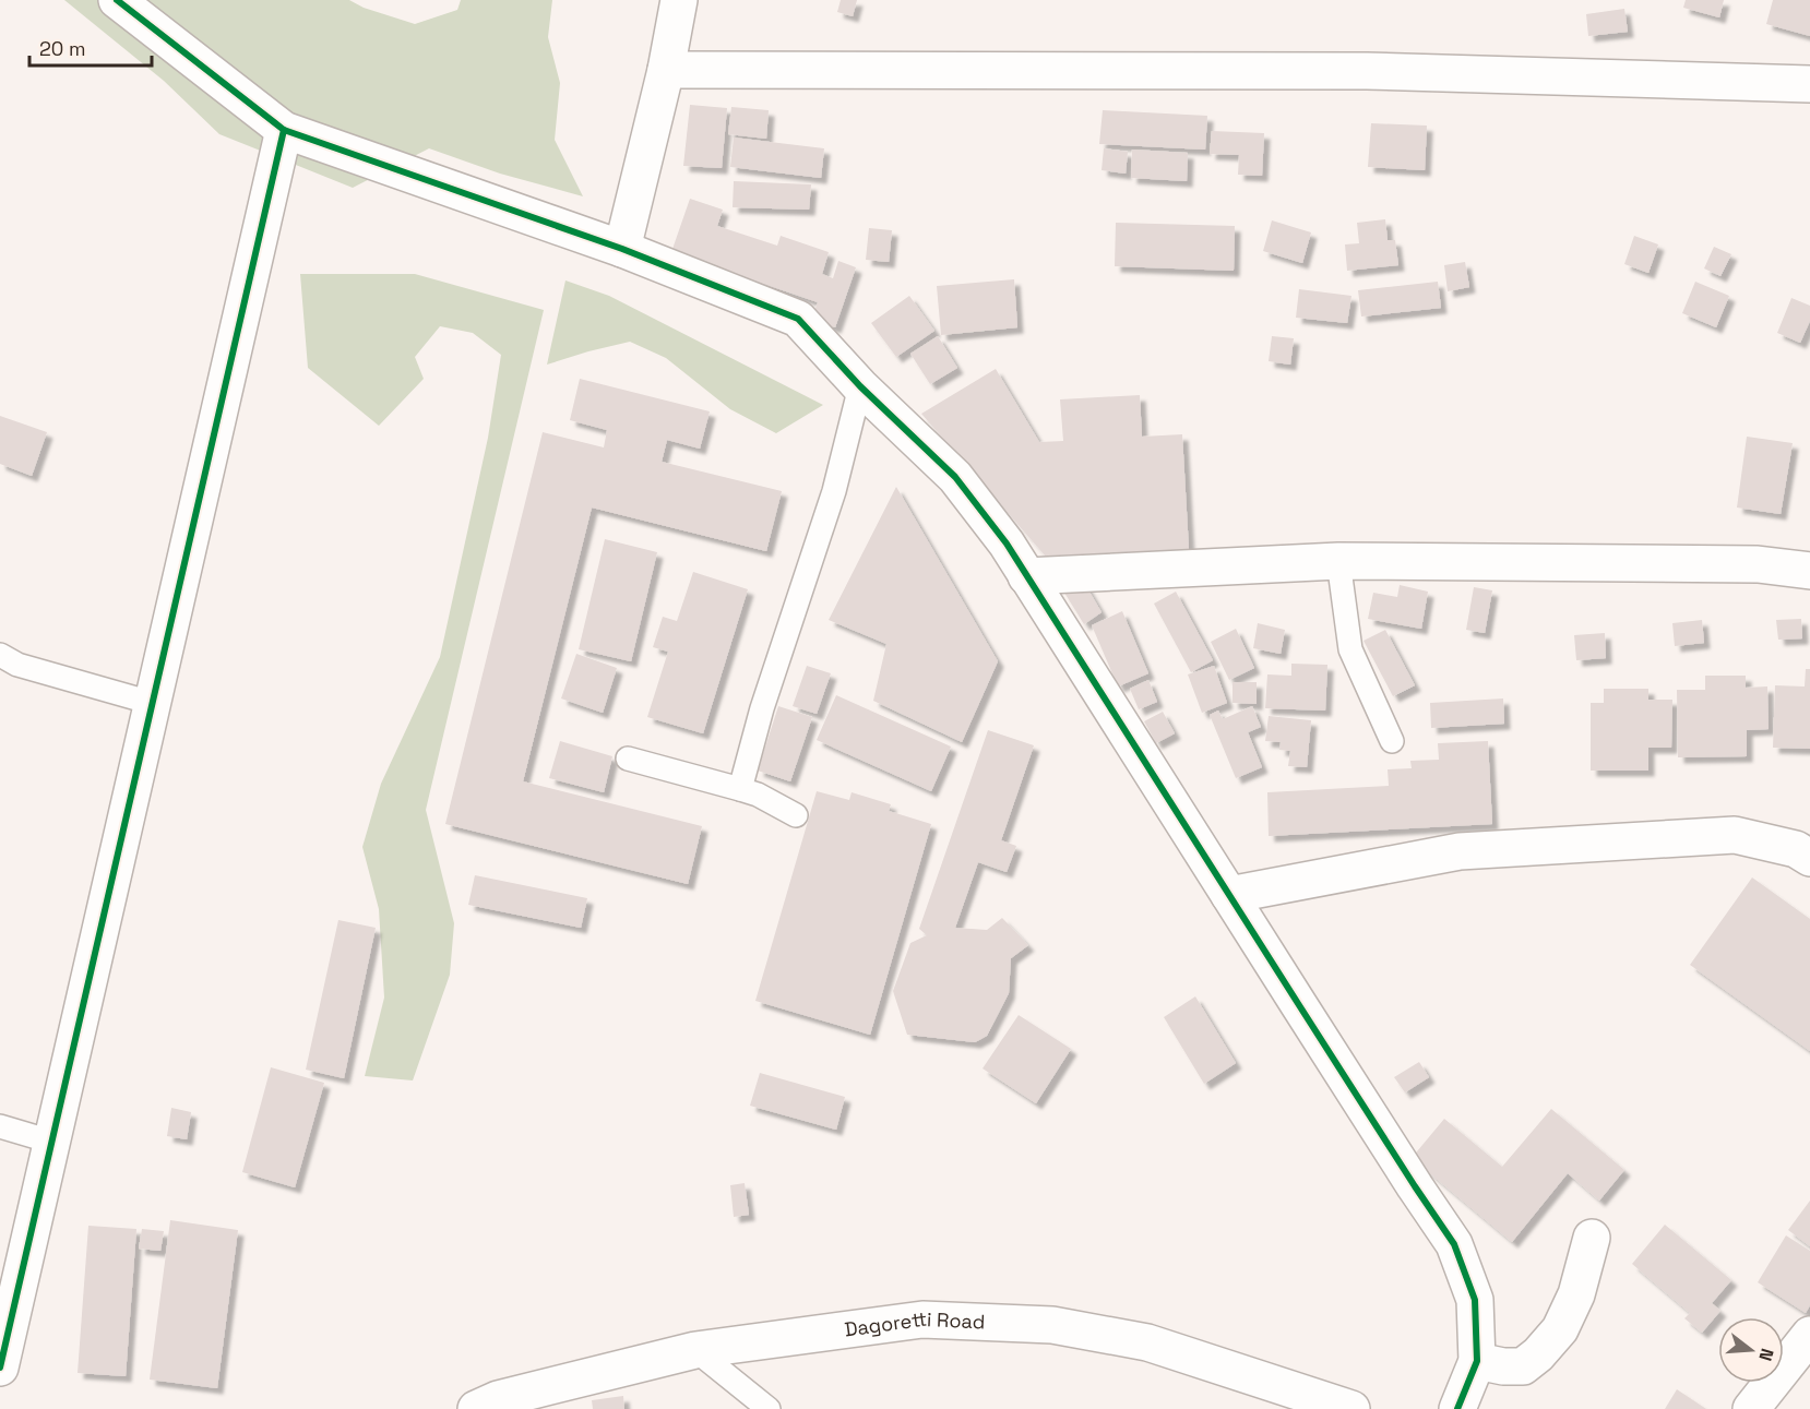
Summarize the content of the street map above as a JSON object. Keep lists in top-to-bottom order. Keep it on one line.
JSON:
{"streets":{"street":["Dagoretti Road"]},"scale_bar":"20 m","north":"right"}
